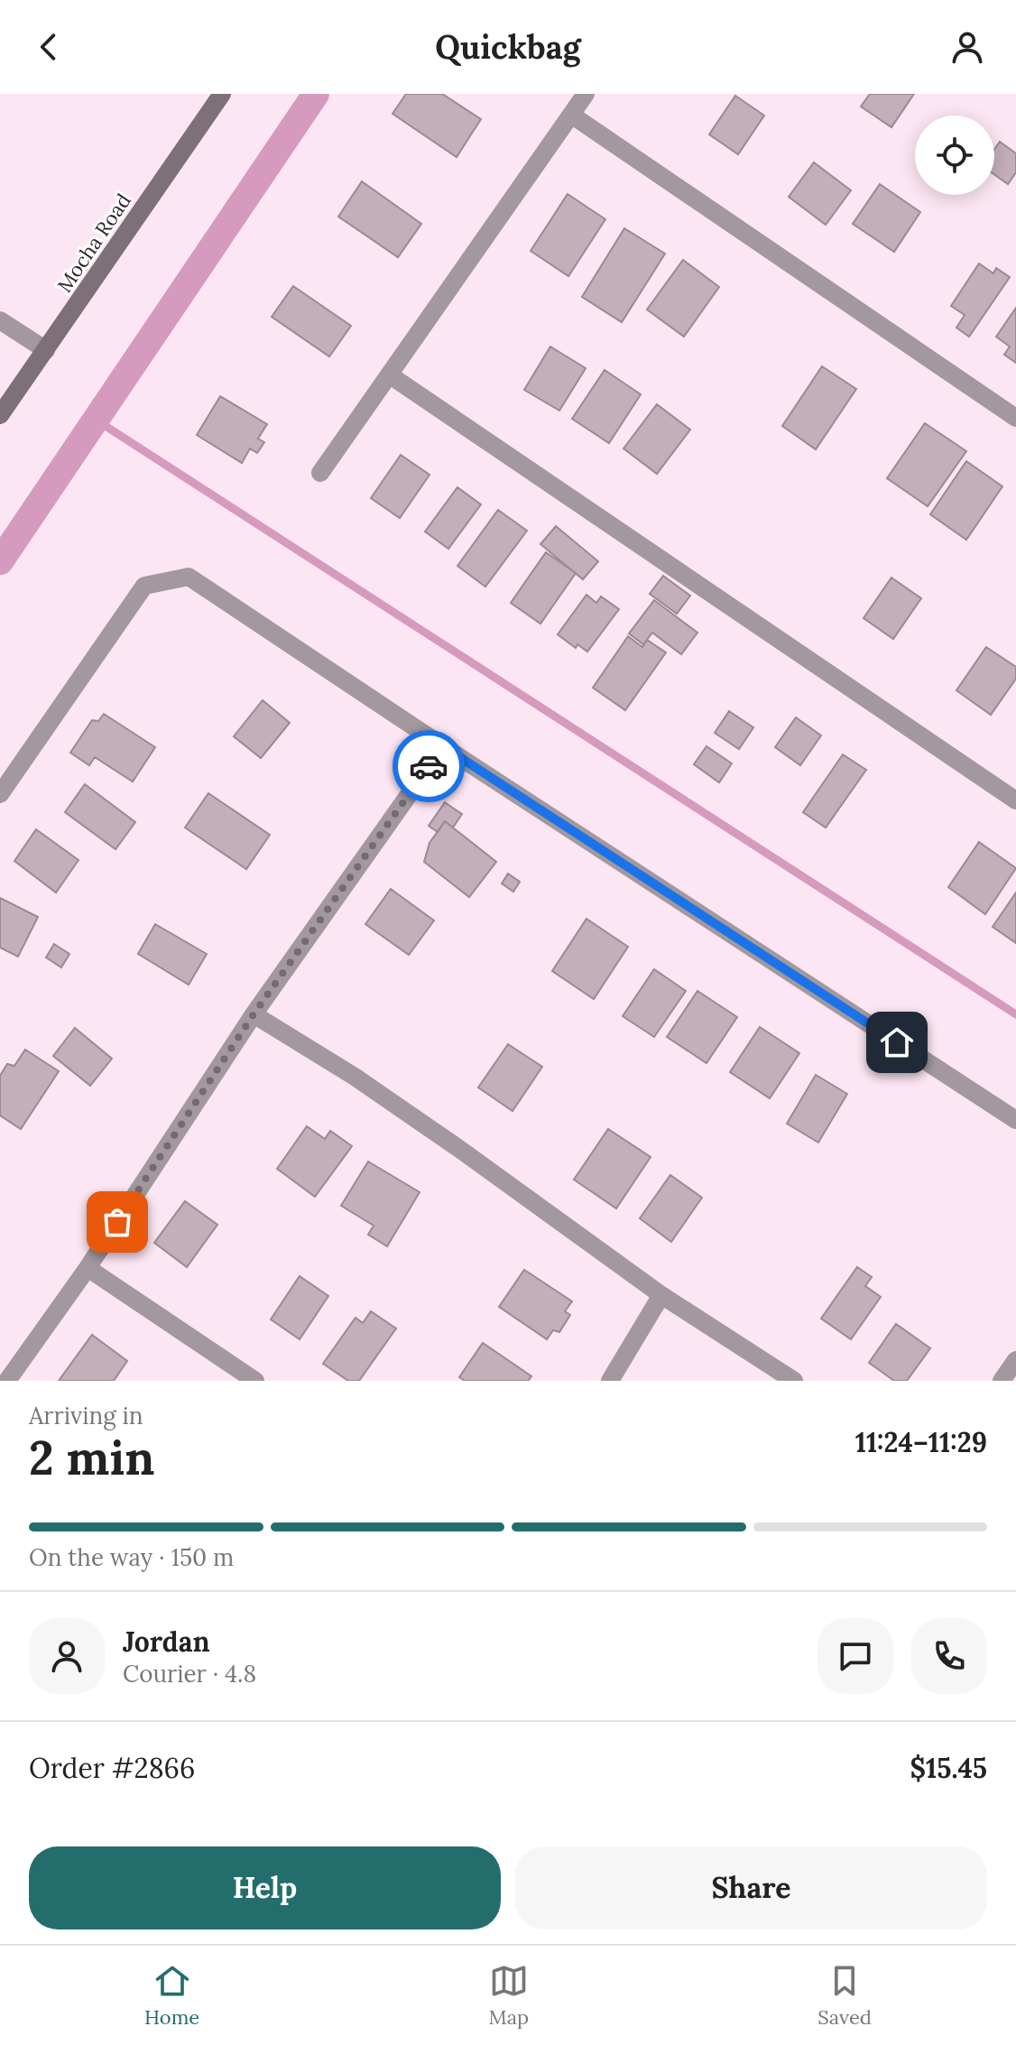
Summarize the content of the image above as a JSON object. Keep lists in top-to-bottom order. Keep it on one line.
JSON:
{"streets":{"street":["Mocha Road"]},"page":{"header":"Quickbag","heading":["2 min","Arriving in","11:24–11:29"],"panel":["Jordan","Courier · 4.8","Order #2866","$15.45"],"bar":"On the way · 150 m","buttons":["Help","Share"],"tabs":["Home","Map","Saved"]}}
